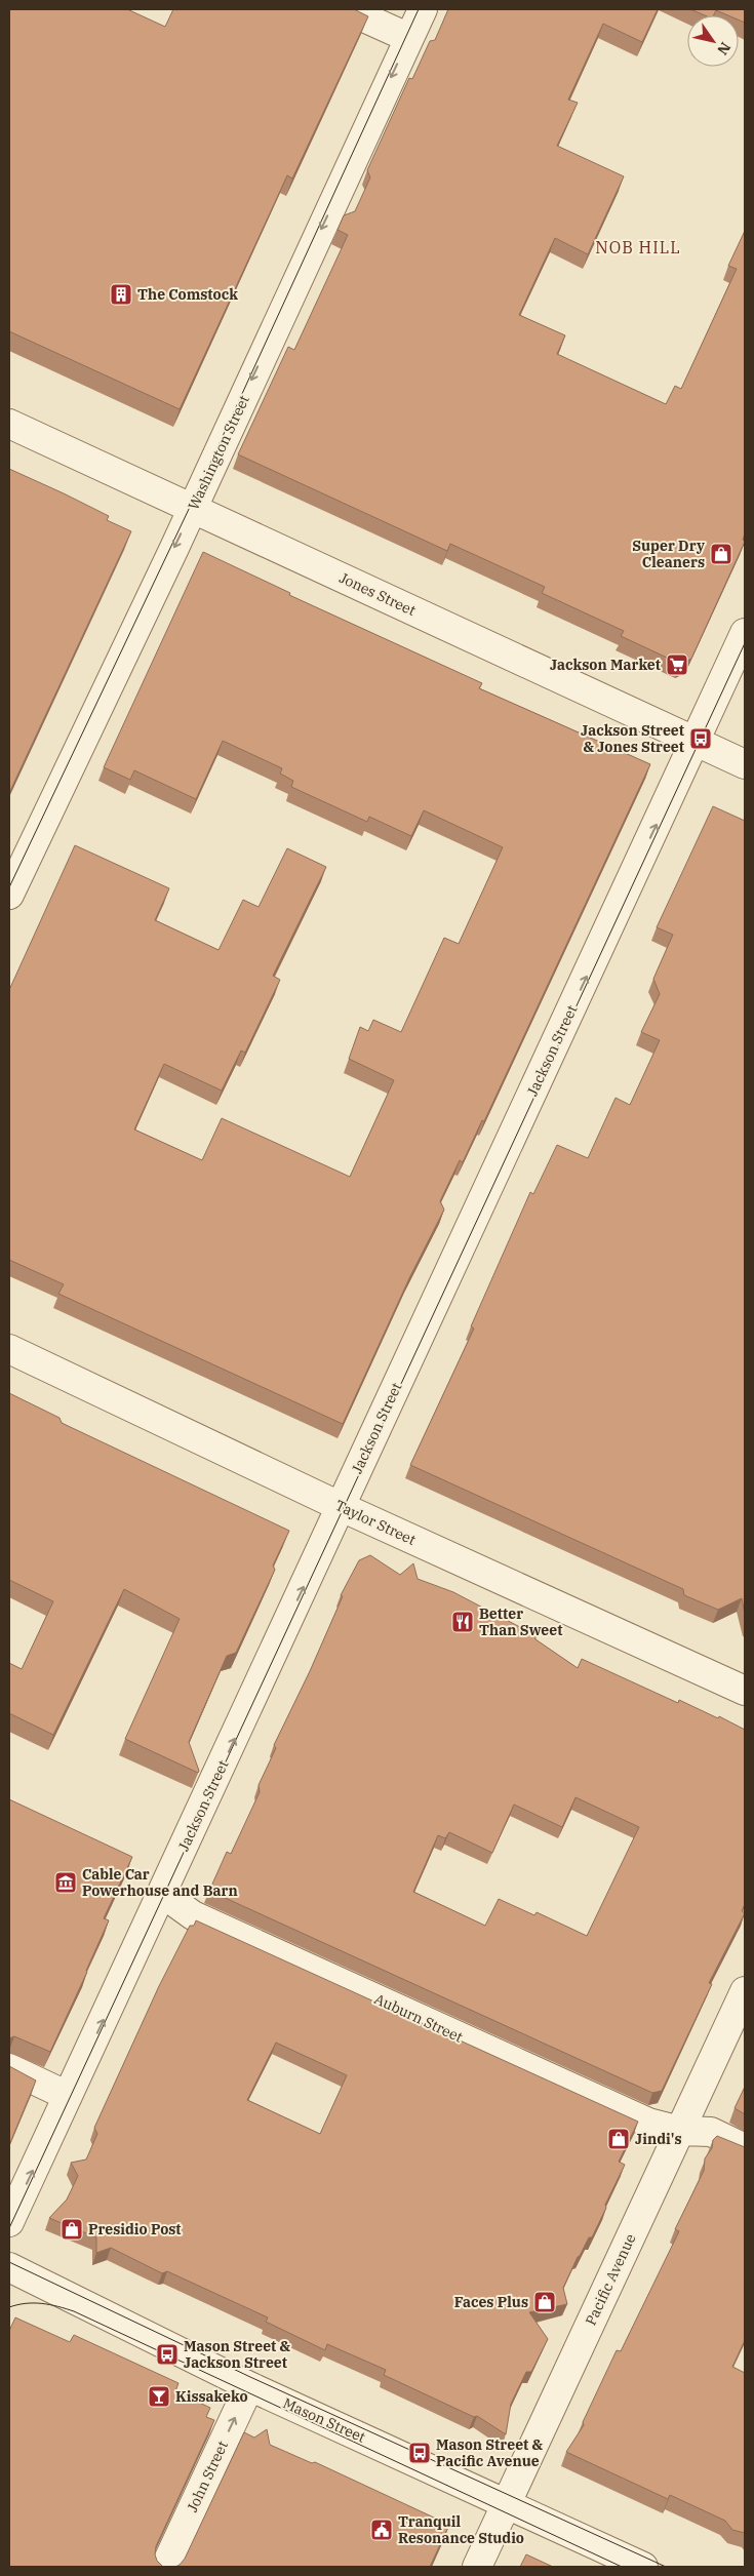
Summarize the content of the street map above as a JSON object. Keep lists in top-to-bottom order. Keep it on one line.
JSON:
{"streets":{"street":["Washington Street","Jones Street","Jackson Street","Taylor Street","Auburn Street","Pacific Avenue","Mason Street","John Street"]},"crossings":[["Washington Street","Jones Street"],["Jones Street","Jackson Street"],["Jackson Street","Taylor Street"],["Jackson Street","Auburn Street"],["Auburn Street","Pacific Avenue"],["Pacific Avenue","Mason Street"],["Mason Street","John Street"]],"one_way":["Washington Street","Jackson Street","John Street"],"districts":["NOB HILL"],"places":{"building":["The Comstock"],"shop":["Super Dry Cleaners","Jindi's","Presidio Post","Faces Plus"],"supermarket":["Jackson Market"],"bus stop":["Jackson Street & Jones Street","Mason Street & Jackson Street","Mason Street & Pacific Avenue"],"restaurant":["Better Than Sweet"],"museum":["Cable Car Powerhouse and Barn"],"bar":["Kissakeko"],"public building":["Tranquil Resonance Studio"]},"north":"bottom right"}
